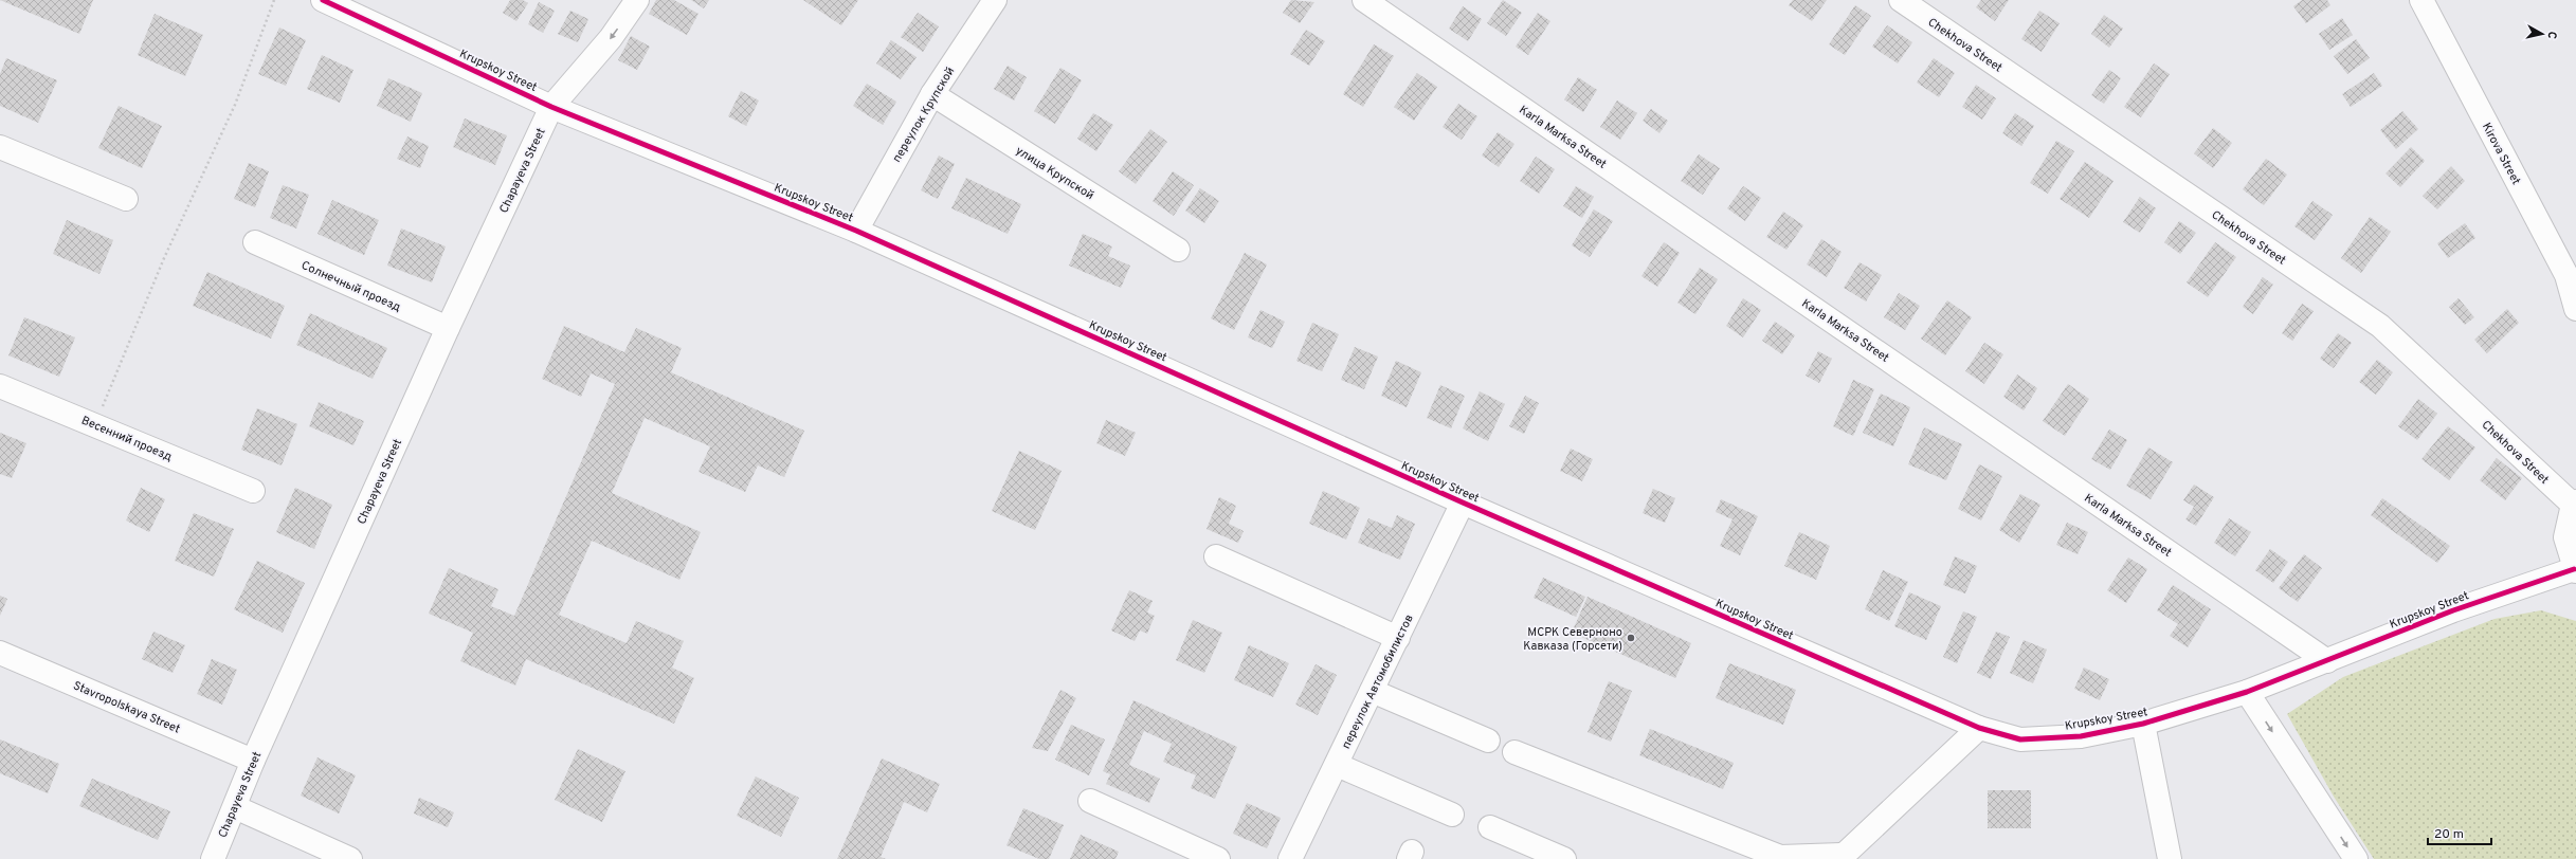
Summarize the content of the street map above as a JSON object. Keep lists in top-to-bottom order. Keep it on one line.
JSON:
{"streets":{"street":["Chekhova Street","Krupskoy Street","переулок Крупской","Karla Marksa Street","Kirova Street","Chapayeva Street","улица Крупской","Солнечный проезд","Весенний проезд","переулок Автомобилистов","Stavropolskaya Street"]},"crossings":[["Krupskoy Street","переулок Крупской"],["Krupskoy Street","Karla Marksa Street"],["Krupskoy Street","Chapayeva Street"],["Krupskoy Street","переулок Автомобилистов"],["переулок Крупской","улица Крупской"],["Chapayeva Street","Солнечный проезд"],["Chapayeva Street","Stavropolskaya Street"]],"places":["МСРК Северноно Кавказа (Горсети)"],"scale_bar":"20 m","north":"right"}
